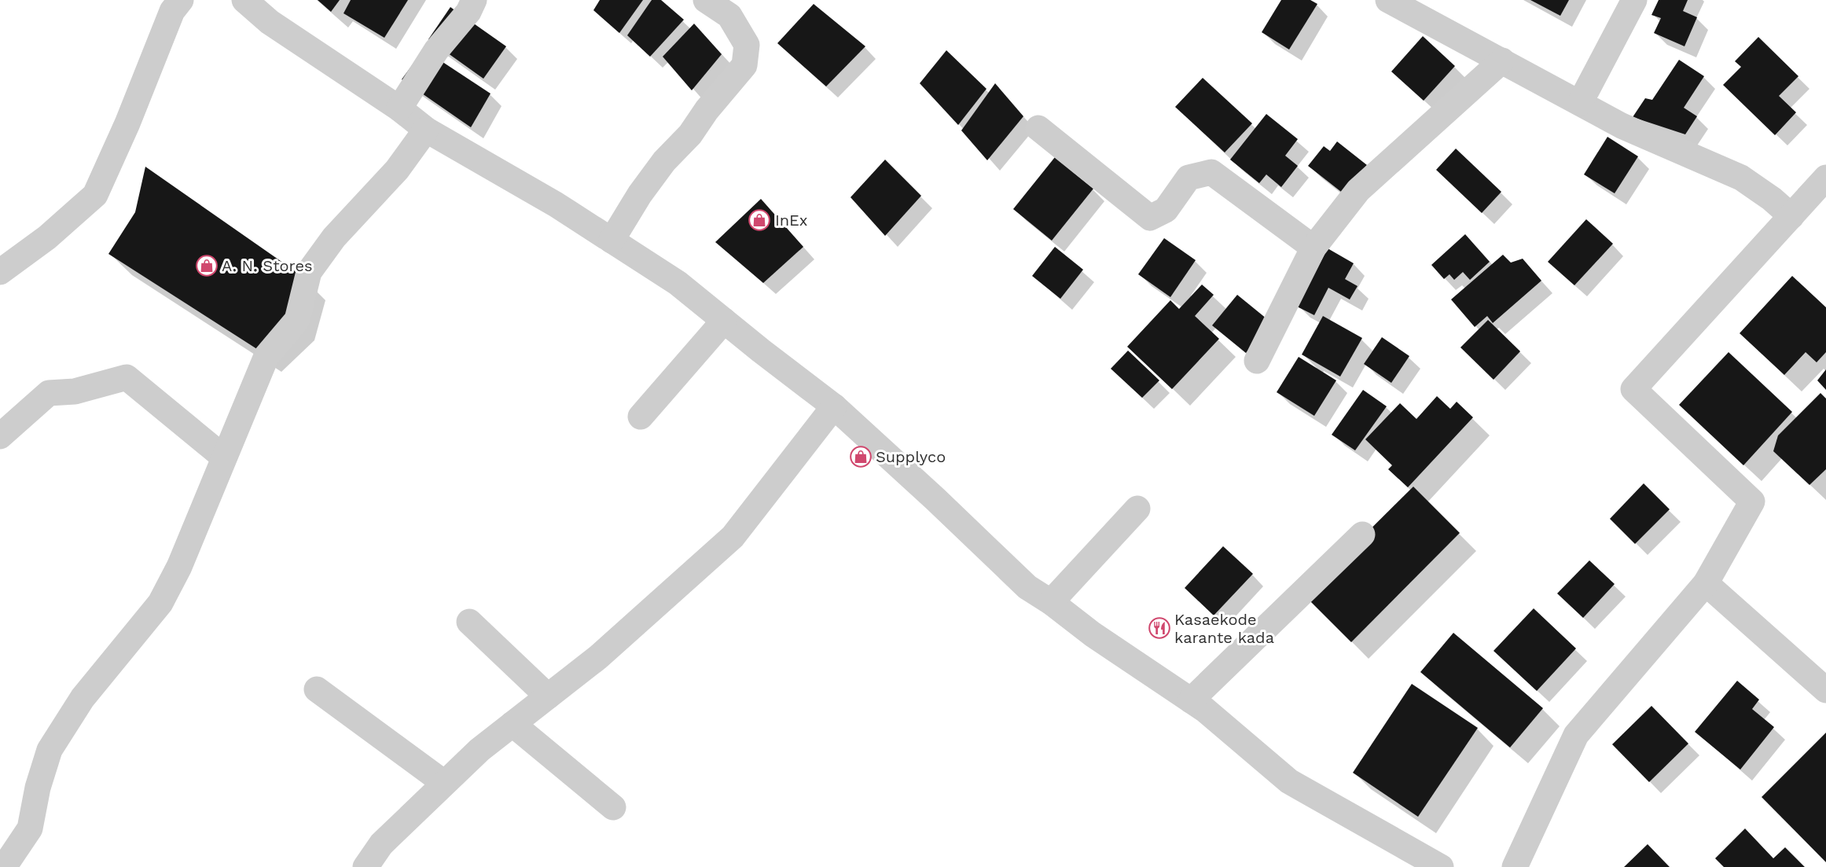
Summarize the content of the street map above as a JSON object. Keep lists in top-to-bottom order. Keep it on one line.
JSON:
{"places":{"shop":["InEx","A. N. Stores","Supplyco"],"restaurant":["Kasaekode karante kada"]}}
